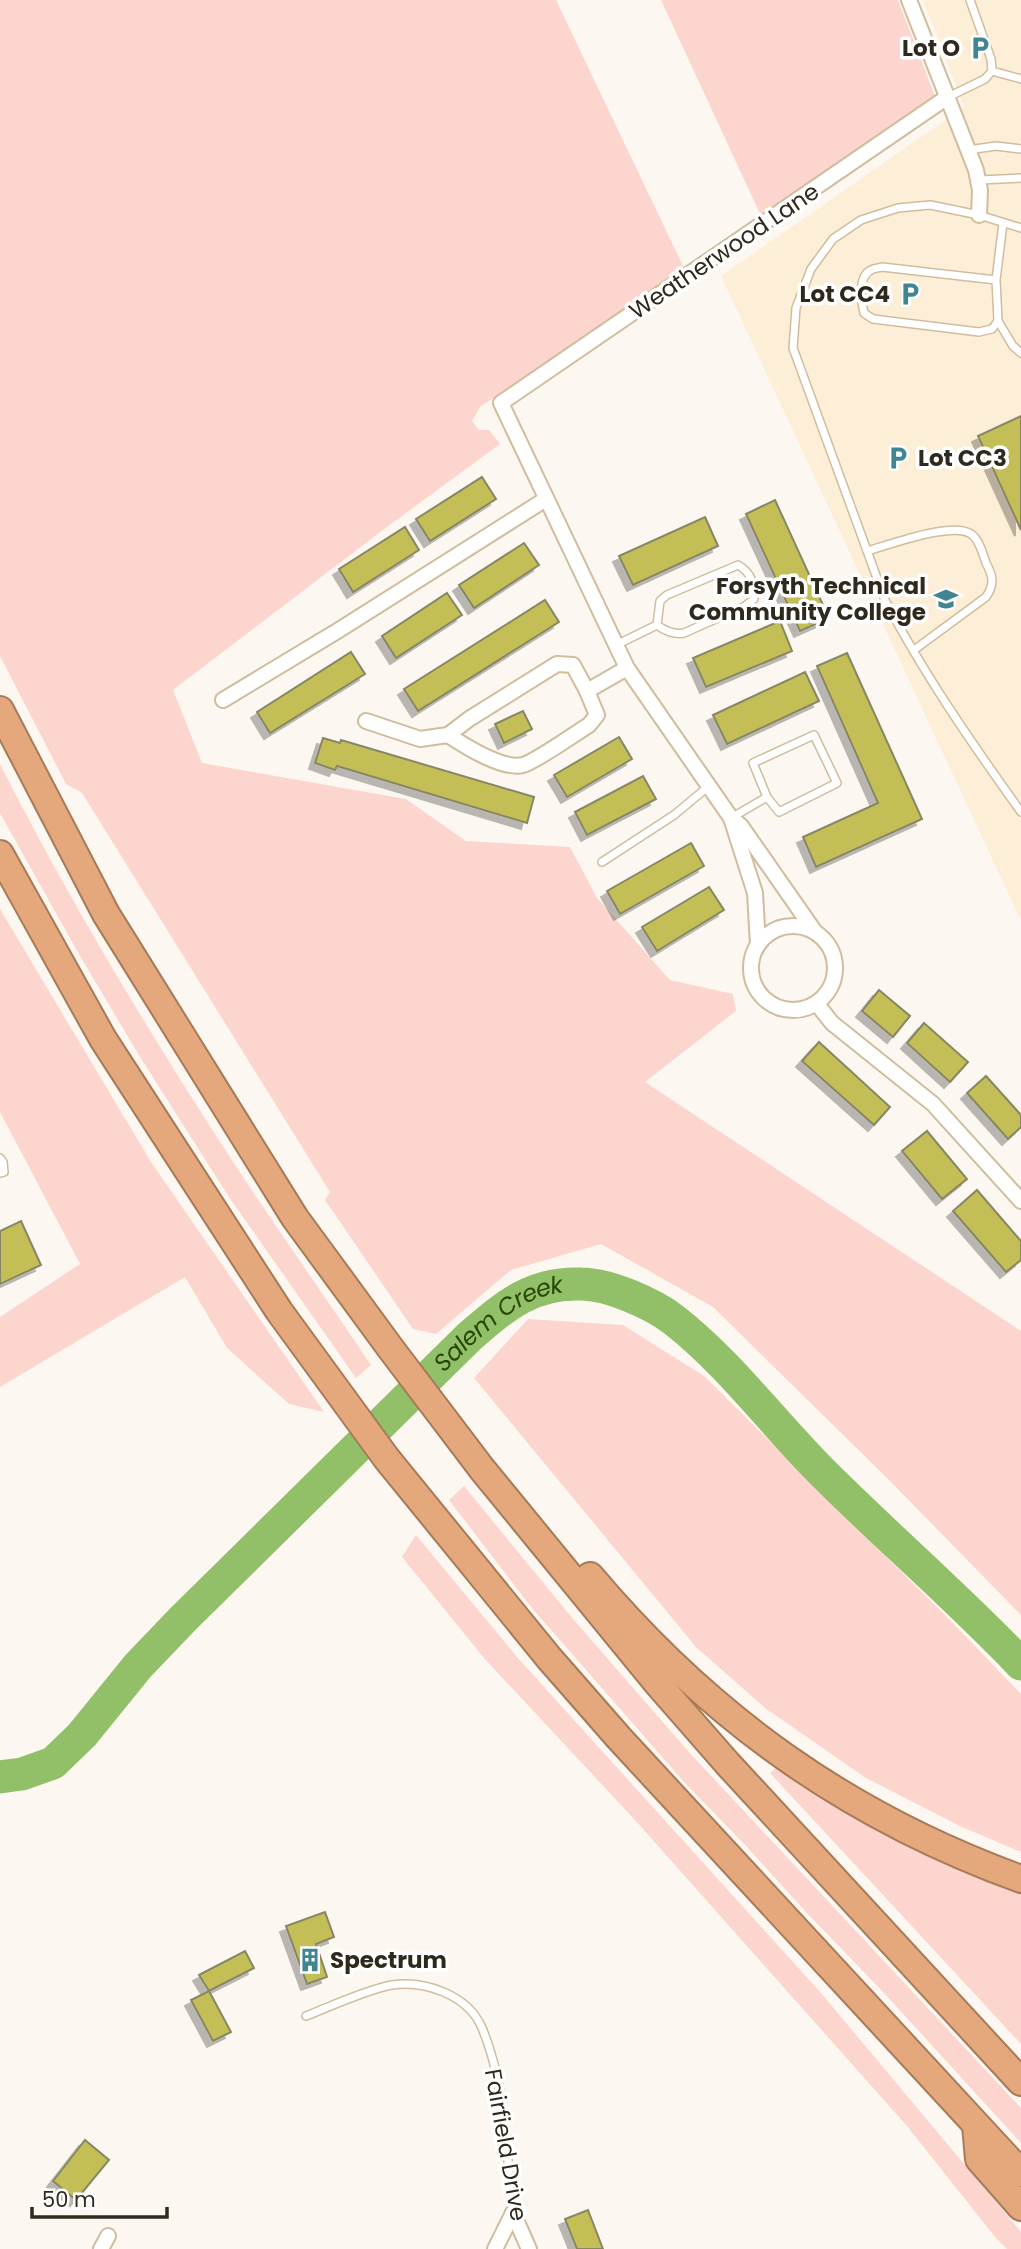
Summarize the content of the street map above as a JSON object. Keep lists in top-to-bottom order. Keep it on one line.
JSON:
{"streets":{"street":["Weatherwood Lane","Fairfield Drive"]},"water":["Salem Creek"],"places":{"parking":["Lot O","Lot CC4","Lot CC3"],"school or university":["Forsyth Technical Community College"],"building":["Spectrum"]},"scale_bar":"50 m"}
